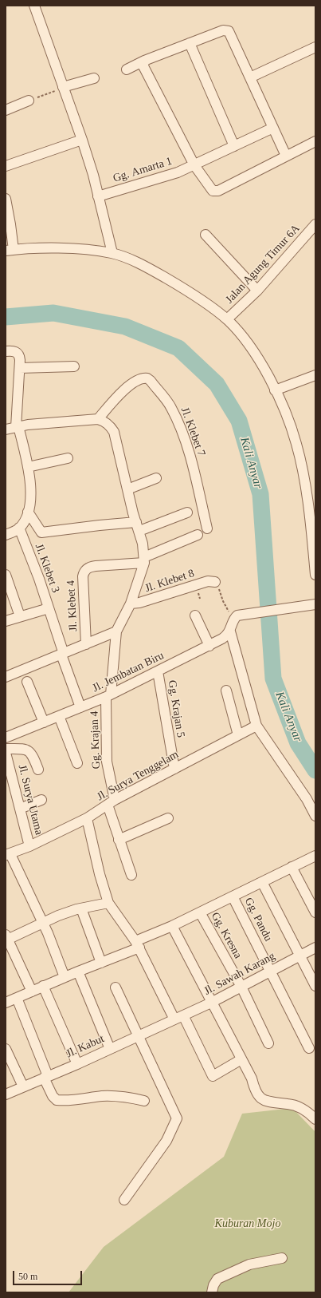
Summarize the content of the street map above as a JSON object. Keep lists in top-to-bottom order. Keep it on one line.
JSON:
{"streets":{"street":["Gg. Amarta 1","Jalan Agung Timur 6A","Jl. Klebet 7","Jl. Klebet 3","Jl. Klebet 8","Jl. Klebet 4","Jl. Jembatan Biru","Gg. Krajan 5","Gg. Krajan 4","Jl. Surya Tenggelam","Jl. Surya Utama","Gg. Pandu","Gg. Kresna","Jl. Sawah Karang","Jl. Kabut"]},"crossings":[["Jl. Klebet 3","Jl. Jembatan Biru"],["Jl. Jembatan Biru","Gg. Krajan 5"],["Jl. Jembatan Biru","Gg. Krajan 4"],["Gg. Krajan 5","Jl. Surya Tenggelam"],["Gg. Krajan 4","Jl. Surya Tenggelam"],["Jl. Surya Tenggelam","Jl. Surya Utama"],["Gg. Pandu","Jl. Sawah Karang"],["Gg. Kresna","Jl. Sawah Karang"],["Jl. Sawah Karang","Jl. Kabut"]],"water":["Kali Anyar"],"parks":["Kuburan Mojo"],"scale_bar":"50 m"}
